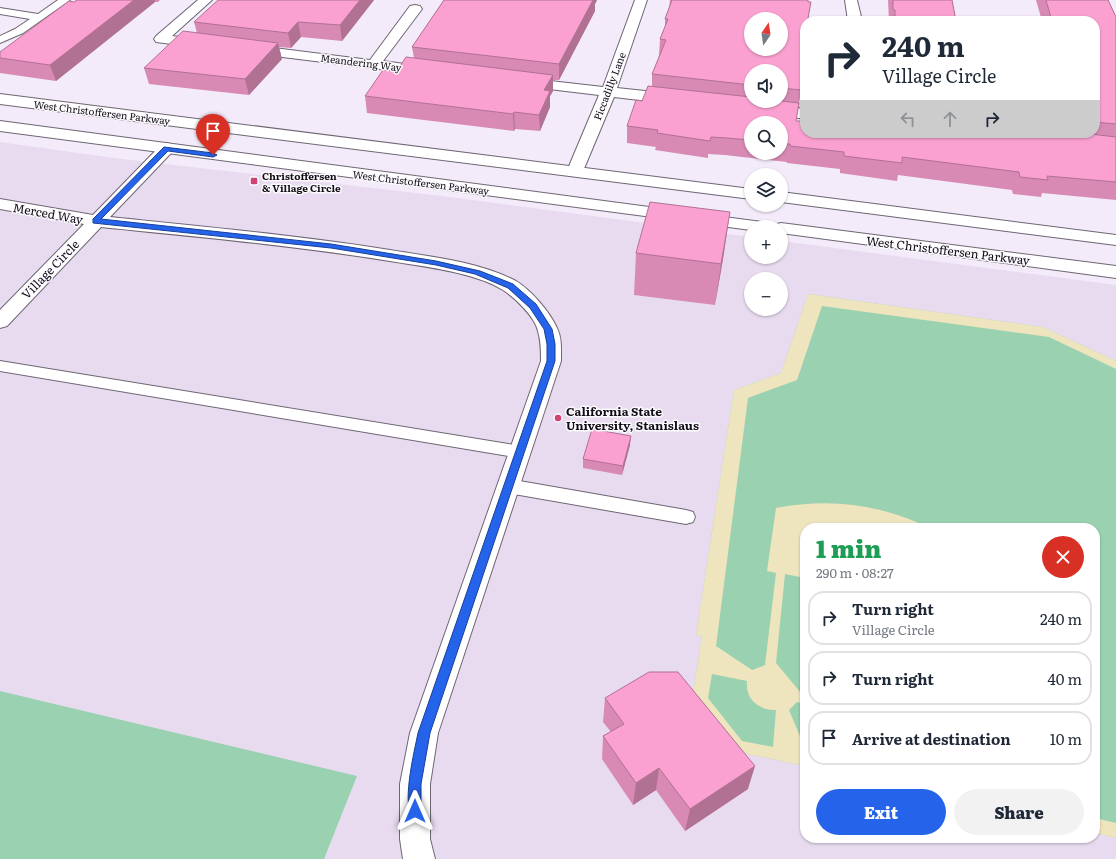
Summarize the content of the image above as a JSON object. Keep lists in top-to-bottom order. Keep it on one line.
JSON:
{"streets":{"street":["Meandering Way","Piccadilly Lane","West Christoffersen Parkway","Merced Way","Village Circle"]},"crossings":[["Piccadilly Lane","West Christoffersen Parkway"],["West Christoffersen Parkway","Village Circle"],["Merced Way","Village Circle"]],"places":{"transit":["Christoffersen & Village Circle"],"other":["California State University, Stanislaus"]},"north":"top","page":{"map_buttons":["+","−"],"turn":["240 m","Village Circle"],"heading":["1 min","290 m · 08:27"],"list":[{"name":"Turn right","note":"Village Circle","value":"240 m"},{"name":"Turn right","value":"40 m"},{"name":"Arrive at destination","value":"10 m"}],"buttons":["Exit","Share"]}}
